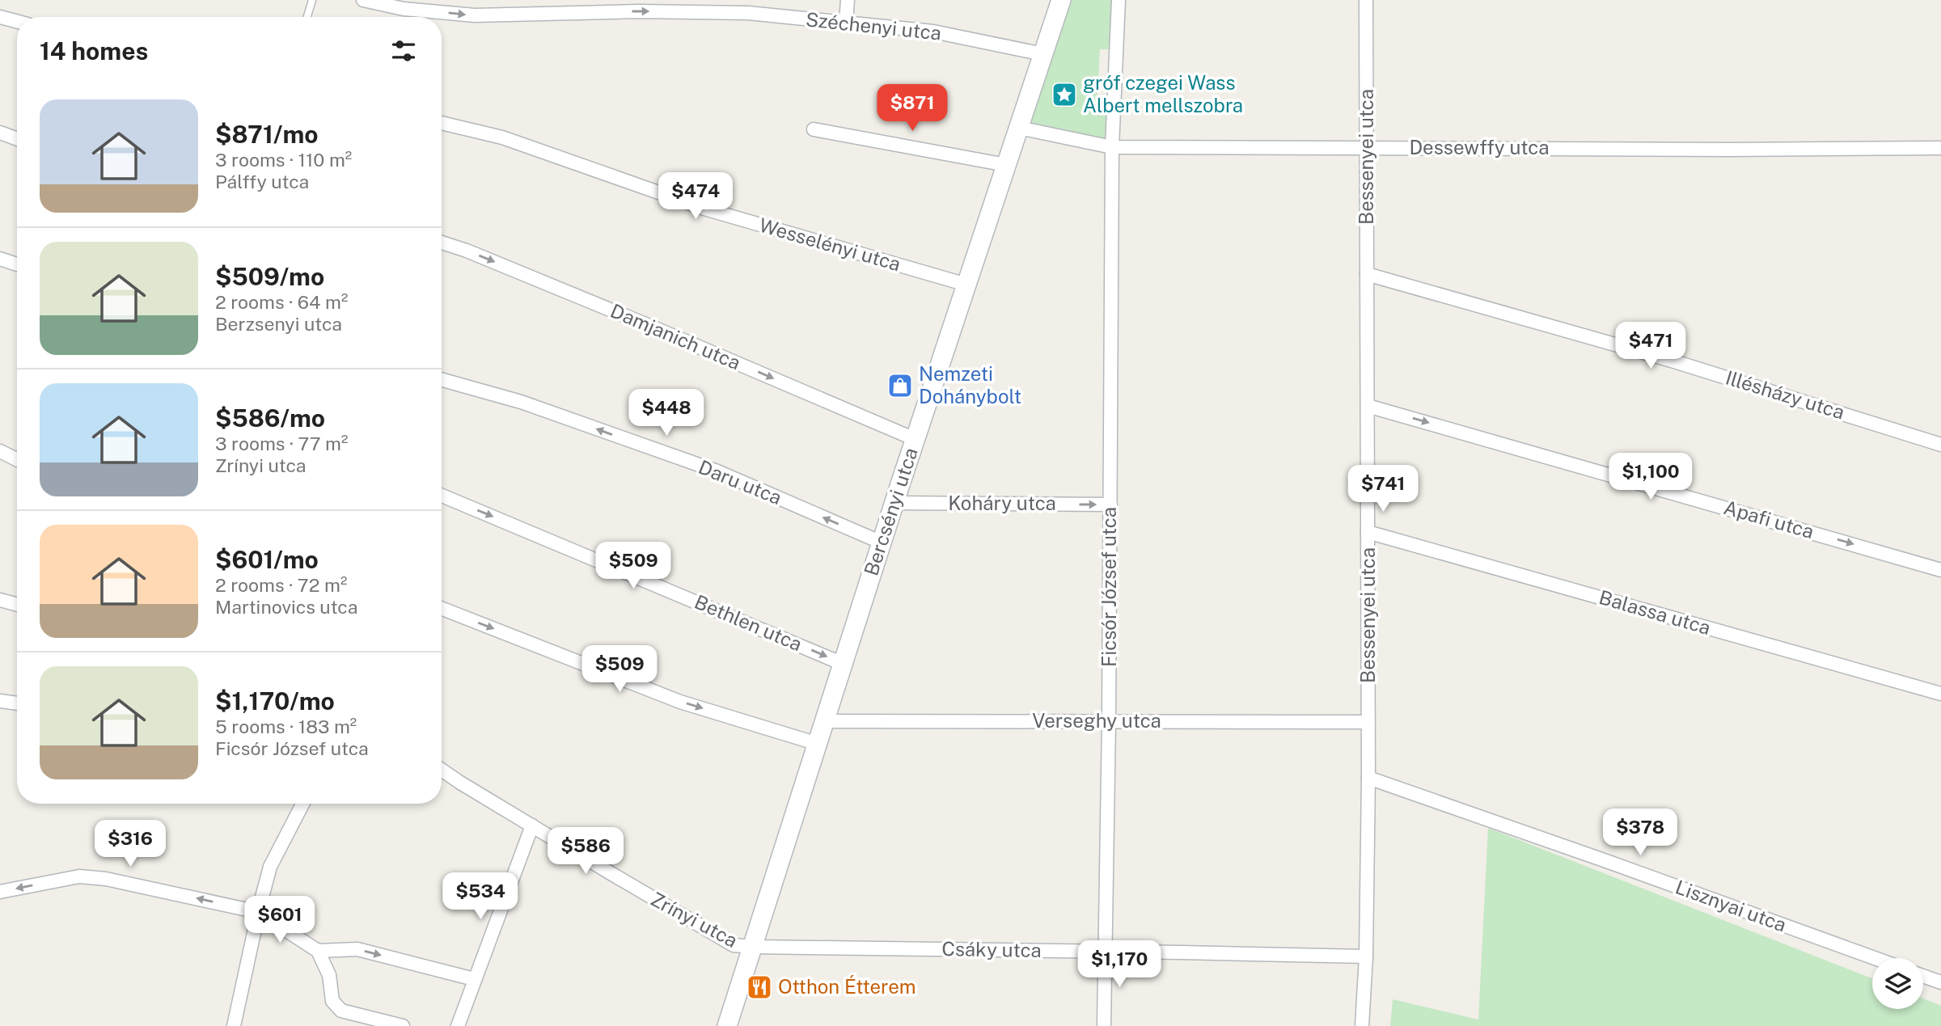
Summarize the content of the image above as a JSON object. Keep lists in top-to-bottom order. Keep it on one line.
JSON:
{"streets":{"street":["Széchenyi utca","Dessewffy utca","Bessenyei utca","Wesselényi utca","Damjanich utca","Illésházy utca","Daru utca","Koháry utca","Bercsényi utca","Apafi utca","Ficsór József utca","Balassa utca","Bethlen utca","Verseghy utca","Lisznyai utca","Zrínyi utca","Csáky utca"]},"crossings":[["Széchenyi utca","Bercsényi utca"],["Dessewffy utca","Bessenyei utca"],["Dessewffy utca","Bercsényi utca"],["Dessewffy utca","Ficsór József utca"],["Bessenyei utca","Illésházy utca"],["Bessenyei utca","Apafi utca"],["Bessenyei utca","Balassa utca"],["Bessenyei utca","Verseghy utca"],["Bessenyei utca","Lisznyai utca"],["Bessenyei utca","Csáky utca"],["Wesselényi utca","Bercsényi utca"],["Damjanich utca","Bercsényi utca"],["Daru utca","Bercsényi utca"],["Koháry utca","Bercsényi utca"],["Koháry utca","Ficsór József utca"],["Bercsényi utca","Bethlen utca"],["Bercsényi utca","Verseghy utca"],["Bercsényi utca","Zrínyi utca"],["Bercsényi utca","Csáky utca"],["Ficsór József utca","Verseghy utca"],["Ficsór József utca","Csáky utca"],["Zrínyi utca","Csáky utca"]],"one_way":["Széchenyi utca","Damjanich utca","Daru utca","Koháry utca","Apafi utca"],"places":{"place":["gróf czegei Wass Albert mellszobra"],"shop":["Nemzeti Dohánybolt"],"restaurant":["Otthon Étterem"]},"page":{"heading":"14 homes","price":["$871","$474","$471","$448","$1,100","$741","$509","$509","$378","$316","$586","$534","$601","$1,170"],"list":[{"name":"$871/mo","note":"3 rooms · 110 m² · Pálffy utca"},{"name":"$509/mo","note":"2 rooms · 64 m² · Berzsenyi utca"},{"name":"$586/mo","note":"3 rooms · 77 m² · Zrínyi utca"},{"name":"$601/mo","note":"2 rooms · 72 m² · Martinovics utca"},{"name":"$1,170/mo","note":"5 rooms · 183 m² · Ficsór József utca"}]}}
